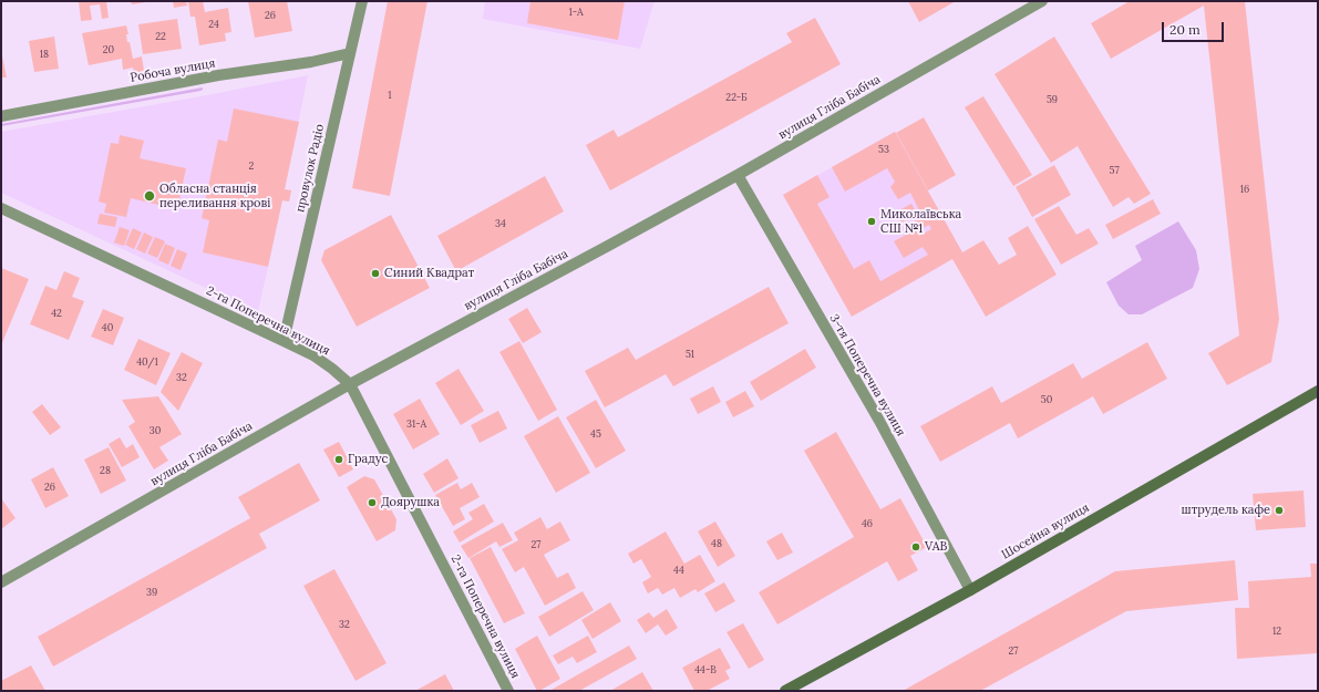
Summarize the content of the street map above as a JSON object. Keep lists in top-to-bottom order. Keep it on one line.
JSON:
{"streets":{"street":["Робоча вулиця","вулиця Гліба Бабіча","провулок Радіо","2-га Поперечна вулиця","3-тя Поперечна вулиця","Шосейна вулиця"]},"crossings":[["Робоча вулиця","провулок Радіо"],["вулиця Гліба Бабіча","2-га Поперечна вулиця"],["вулиця Гліба Бабіча","3-тя Поперечна вулиця"],["провулок Радіо","2-га Поперечна вулиця"],["3-тя Поперечна вулиця","Шосейна вулиця"]],"places":["Обласна станція переливання крові","Миколаївська СШ №1","Синий Квадрат","Градус","Доярушка","штрудель кафе","VAB"],"house_numbers":["1-А","26","24","22","20","18","1","22-Б","59","53","2","57","16","34","42","40","51","40/1","32","50","31-А","30","45","28","26","46","48","27","44","39","32","12","27","44-В"],"scale_bar":"20 m"}
